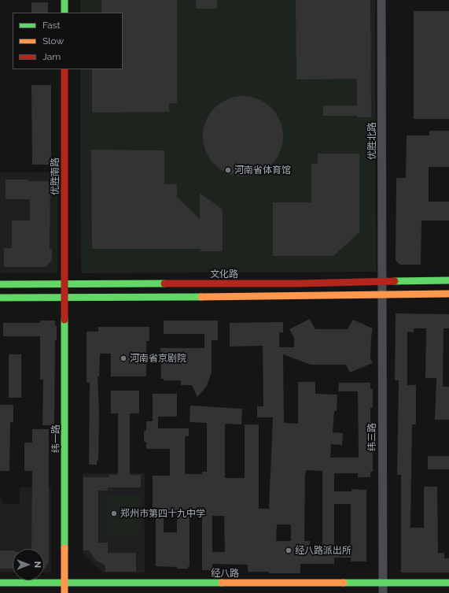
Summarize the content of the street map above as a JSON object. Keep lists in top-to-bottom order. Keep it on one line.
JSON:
{"streets":{"street":["优胜北路","优胜南路","文化路","纬三路","纬一路","经八路"]},"crossings":[["优胜北路","文化路"],["优胜北路","纬三路"],["优胜南路","文化路"],["优胜南路","纬一路"],["文化路","纬三路"],["文化路","纬一路"],["纬三路","经八路"],["纬一路","经八路"]],"places":["河南省体育馆","河南省京剧院","郑州市第四十九中学","经八路派出所"],"legend":["Fast","Slow","Jam"],"north":"right"}
